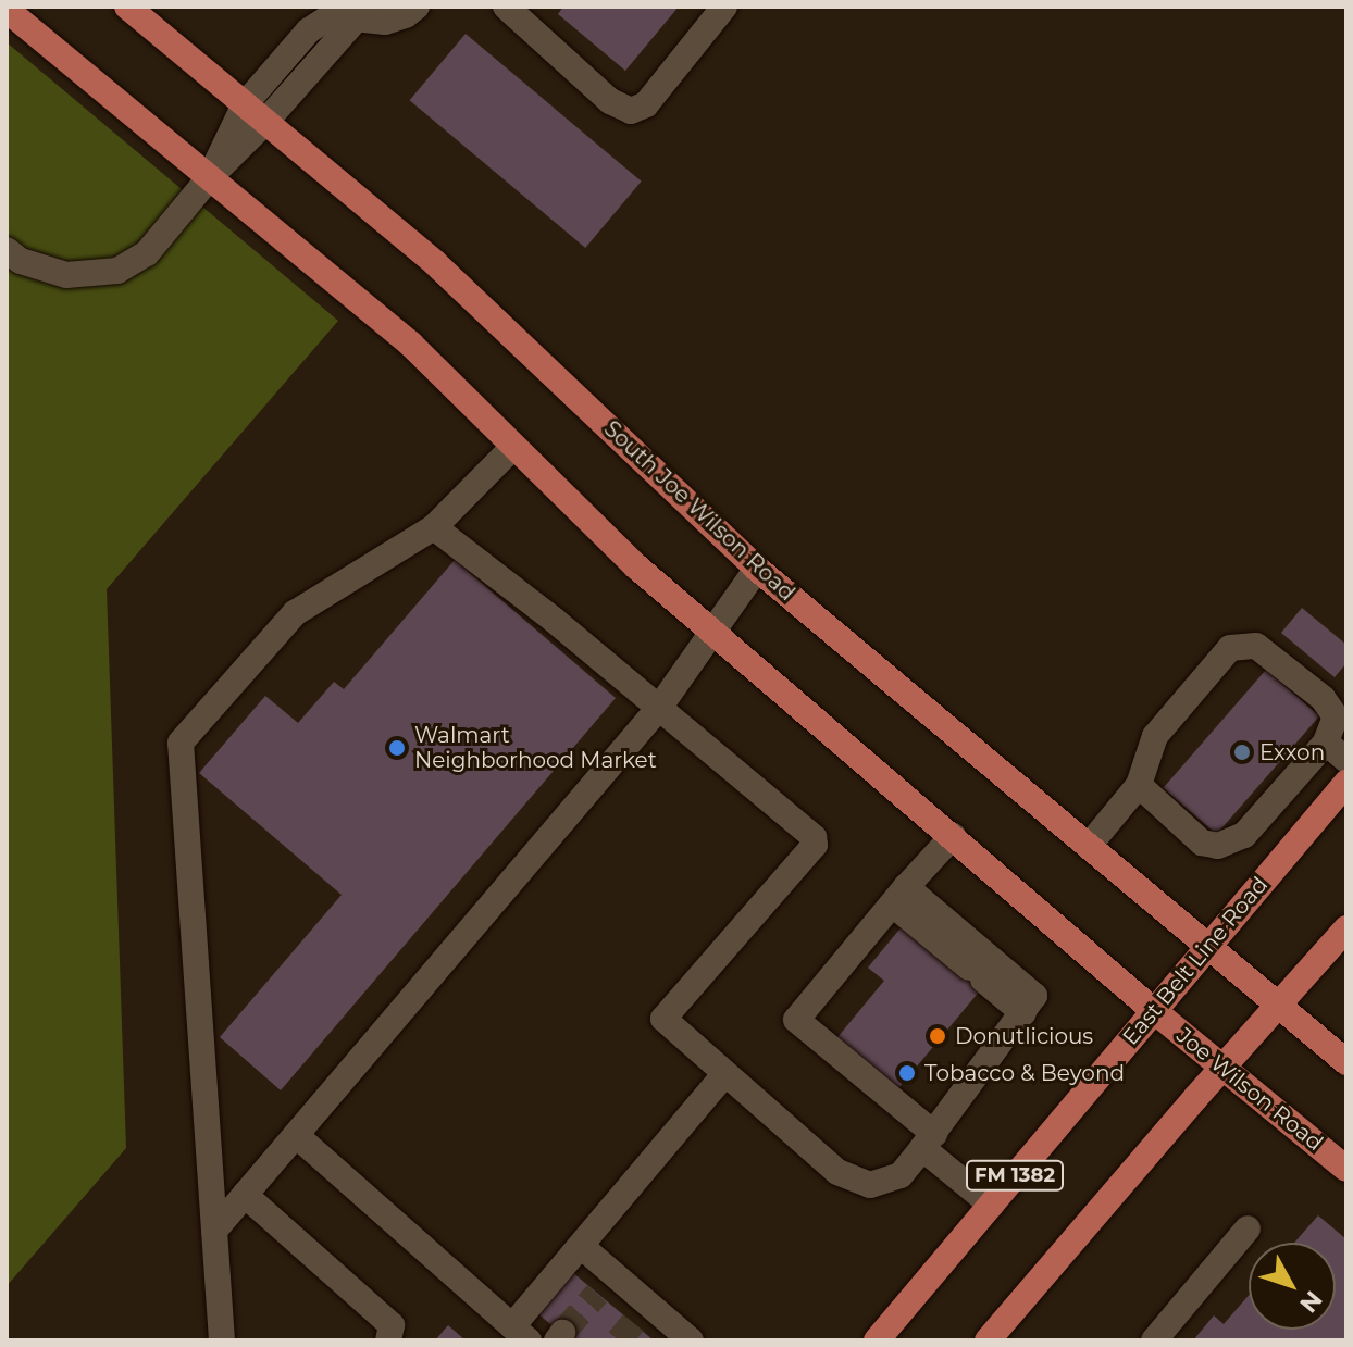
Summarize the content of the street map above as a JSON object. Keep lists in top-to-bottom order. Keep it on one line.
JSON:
{"streets":{"main road":["South Joe Wilson Road","East Belt Line Road","Joe Wilson Road","FM 1382"]},"crossings":[["South Joe Wilson Road","East Belt Line Road"],["East Belt Line Road","Joe Wilson Road"]],"places":["Walmart Neighborhood Market","Exxon","Donutlicious","Tobacco & Beyond"],"north":"bottom right"}
